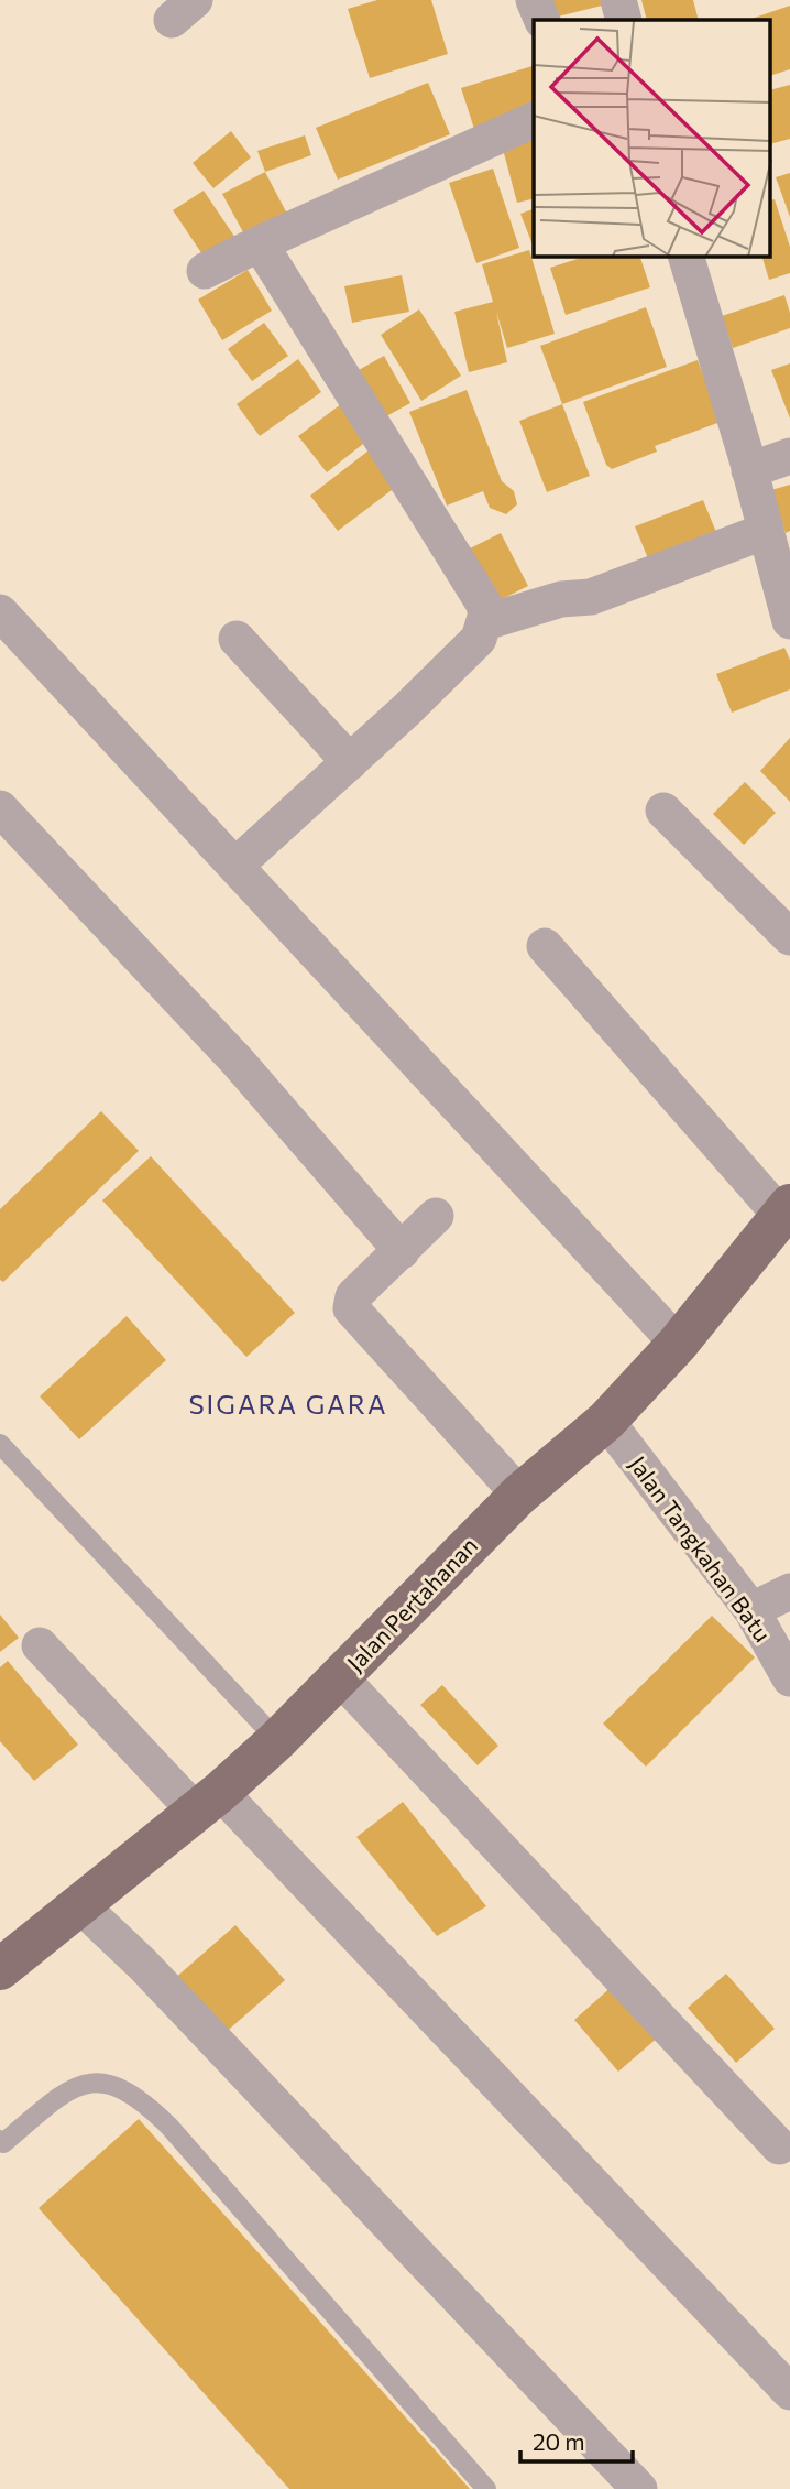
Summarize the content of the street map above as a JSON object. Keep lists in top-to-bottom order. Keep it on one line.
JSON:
{"streets":{"main road":["Jalan Pertahanan"],"street":["Jalan Tangkahan Batu"]},"crossings":[["Jalan Tangkahan Batu","Jalan Pertahanan"]],"districts":["SIGARA GARA"],"scale_bar":"20 m"}
